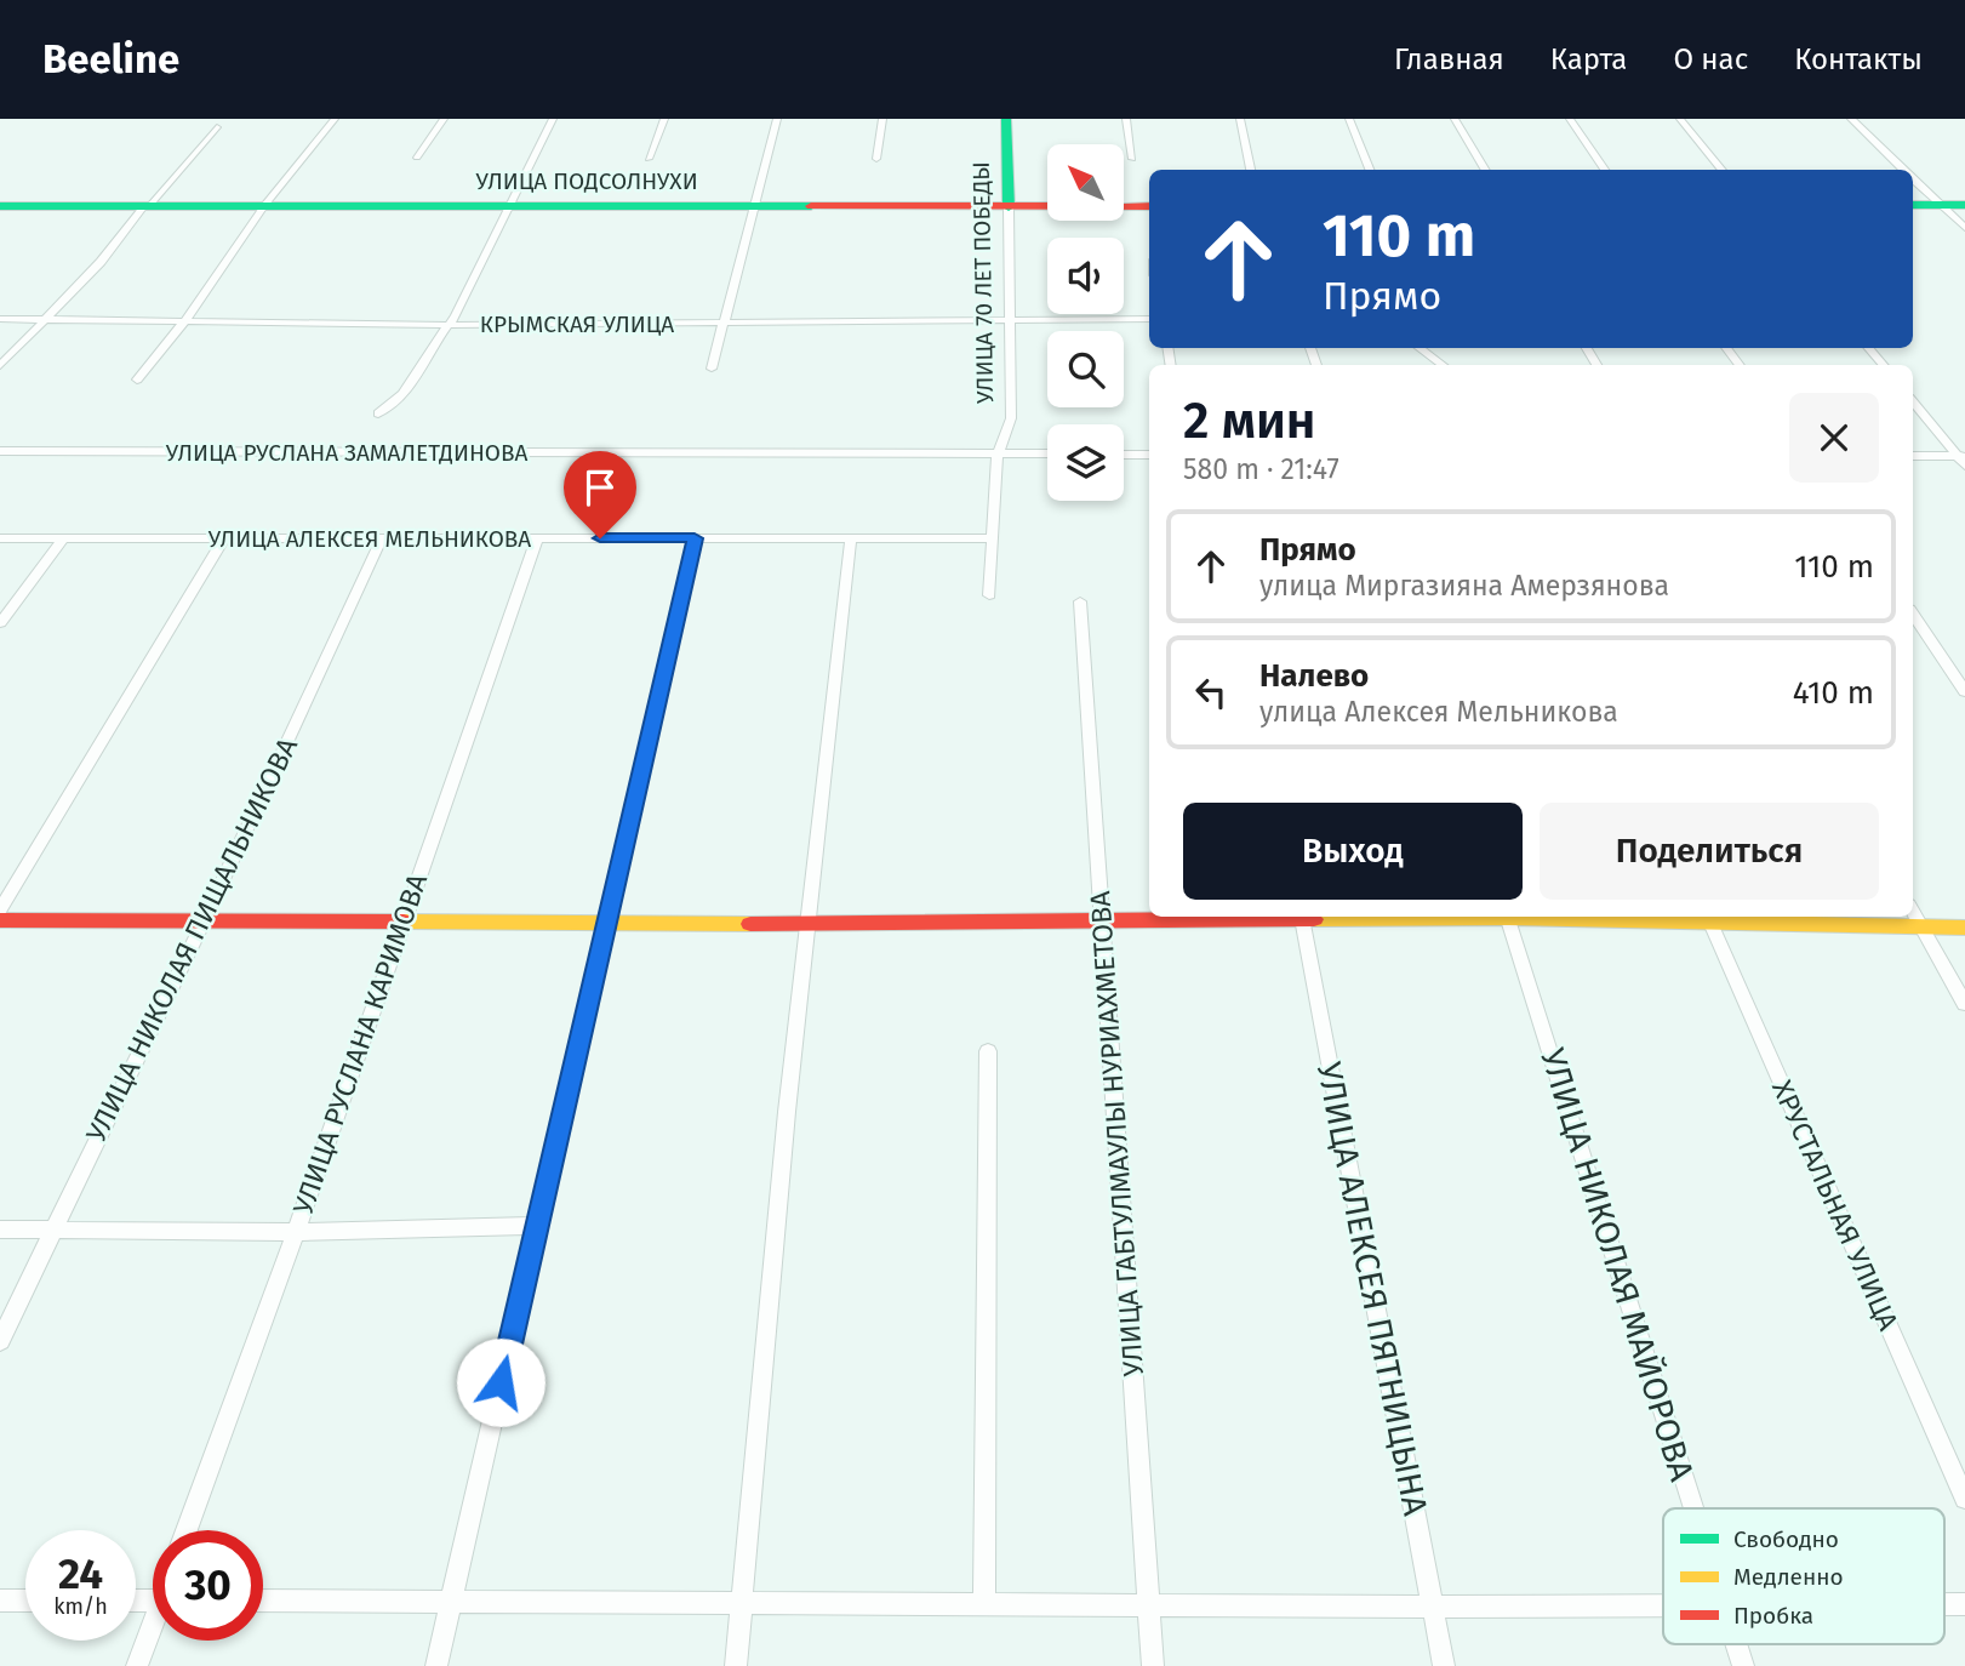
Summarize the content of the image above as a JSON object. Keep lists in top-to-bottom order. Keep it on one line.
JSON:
{"streets":{"street":["УЛИЦА ПОДСОЛНУХИ","УЛИЦА 70 ЛЕТ ПОБЕДЫ","КРЫМСКАЯ УЛИЦА","УЛИЦА РУСЛАНА ЗАМАЛЕТДИНОВА","УЛИЦА АЛЕКСЕЯ МЕЛЬНИКОВА","УЛИЦА НИКОЛАЯ ПИЩАЛЬНИКОВА","УЛИЦА РУСЛАНА КАРИМОВА","УЛИЦА ГАБТУЛМАУЛЫ НУРИАХМЕТОВА","ХРУСТАЛЬНАЯ УЛИЦА","УЛИЦА НИКОЛАЯ МАЙОРОВА","УЛИЦА АЛЕКСЕЯ ПЯТНИЦЫНА"]},"crossings":[["УЛИЦА ПОДСОЛНУХИ","УЛИЦА 70 ЛЕТ ПОБЕДЫ"],["УЛИЦА 70 ЛЕТ ПОБЕДЫ","КРЫМСКАЯ УЛИЦА"],["УЛИЦА 70 ЛЕТ ПОБЕДЫ","УЛИЦА РУСЛАНА ЗАМАЛЕТДИНОВА"],["УЛИЦА 70 ЛЕТ ПОБЕДЫ","УЛИЦА АЛЕКСЕЯ МЕЛЬНИКОВА"],["УЛИЦА АЛЕКСЕЯ МЕЛЬНИКОВА","УЛИЦА НИКОЛАЯ ПИЩАЛЬНИКОВА"],["УЛИЦА АЛЕКСЕЯ МЕЛЬНИКОВА","УЛИЦА РУСЛАНА КАРИМОВА"]],"legend":["Свободно","Медленно","Пробка"],"north":"top left","page":{"header":"Beeline","nav":["Главная","Карта","О нас","Контакты"],"turn":["110 m","Прямо"],"heading":["2 мин","580 m · 21:47"],"list":[{"name":"Прямо","note":"улица Миргазияна Амерзянова","value":"110 m"},{"name":"Налево","note":"улица Алексея Мельникова","value":"410 m"}],"buttons":["Выход","Поделиться"],"speed":"24 km/h","limit":"30"}}
